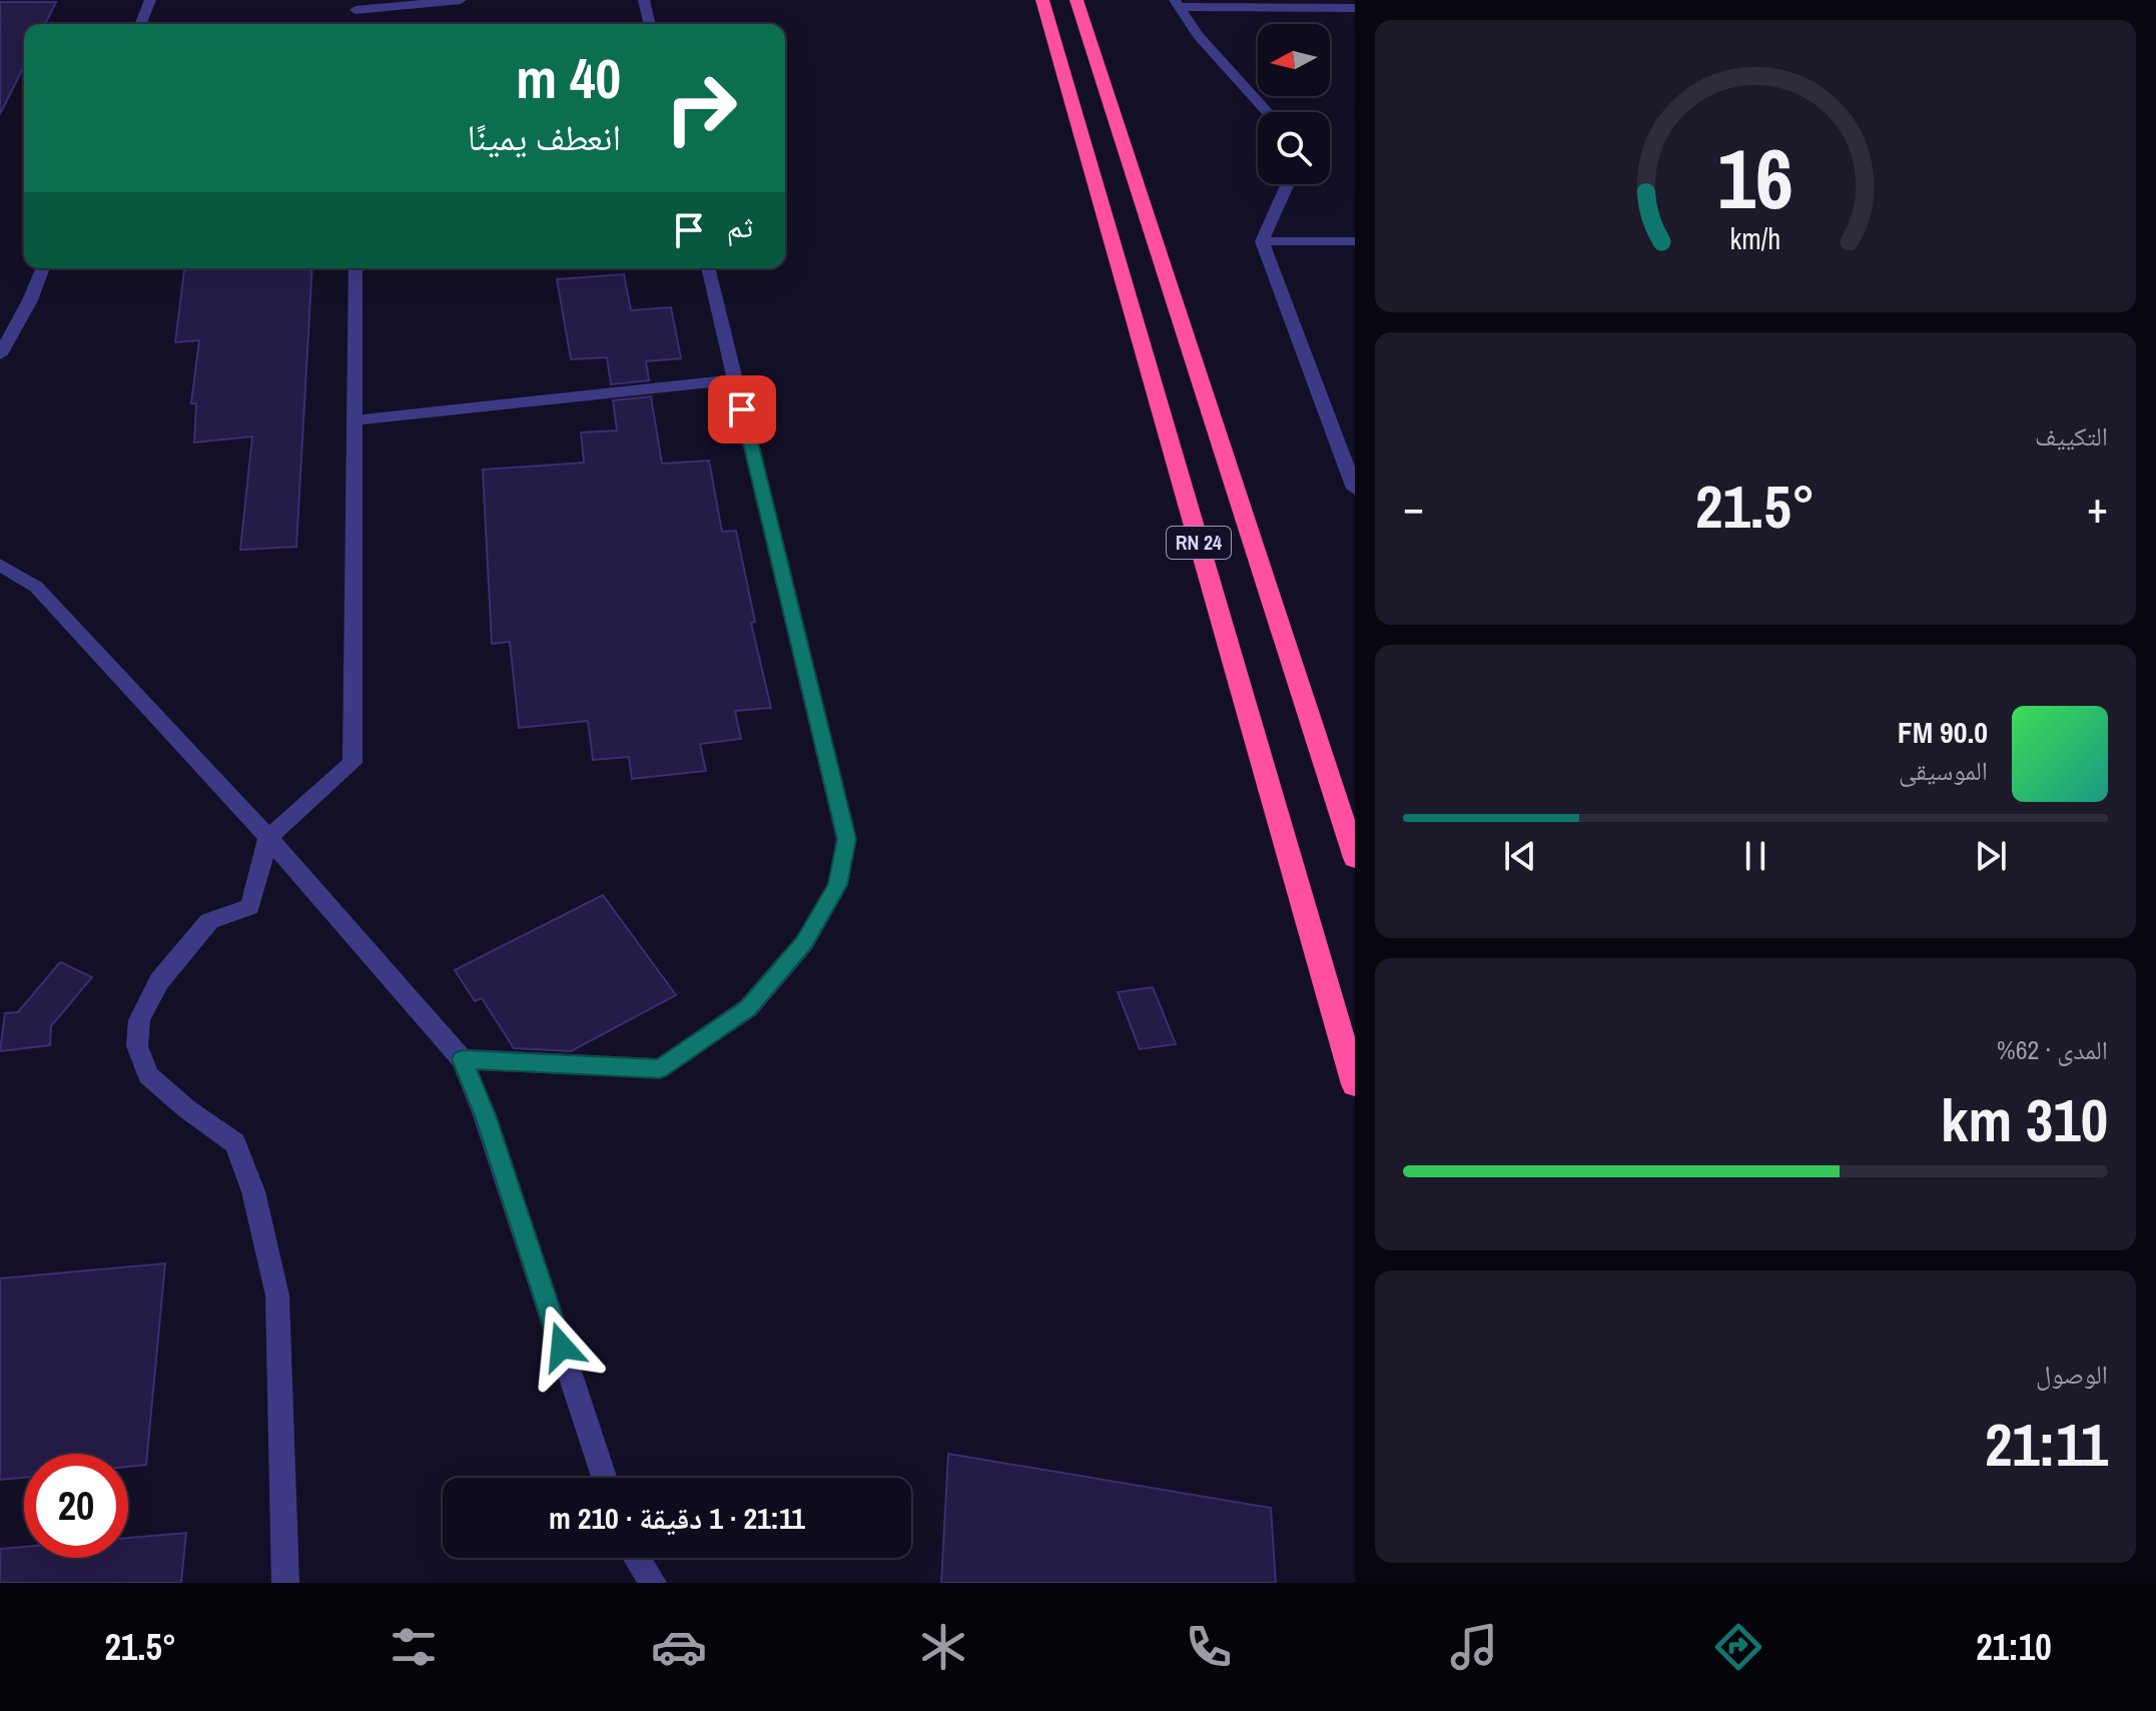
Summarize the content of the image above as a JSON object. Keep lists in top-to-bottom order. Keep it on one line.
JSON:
{"streets":{"highway":["RN 24"]},"north":"left","page":{"turn":["40 m","انعطف يمينًا"],"then":"ثم","tile":["التكييف",["المدى · 62%","310 km"],["الوصول","21:11"]],"heat":["−","21.5°","+"],"song":["90.0 FM","الموسيقى"],"limit":"20","trip":"21:11 · 1 دقيقة · 210 m","tabs":["21:10","21.5°"],"gauge":["16","km/h"]}}
